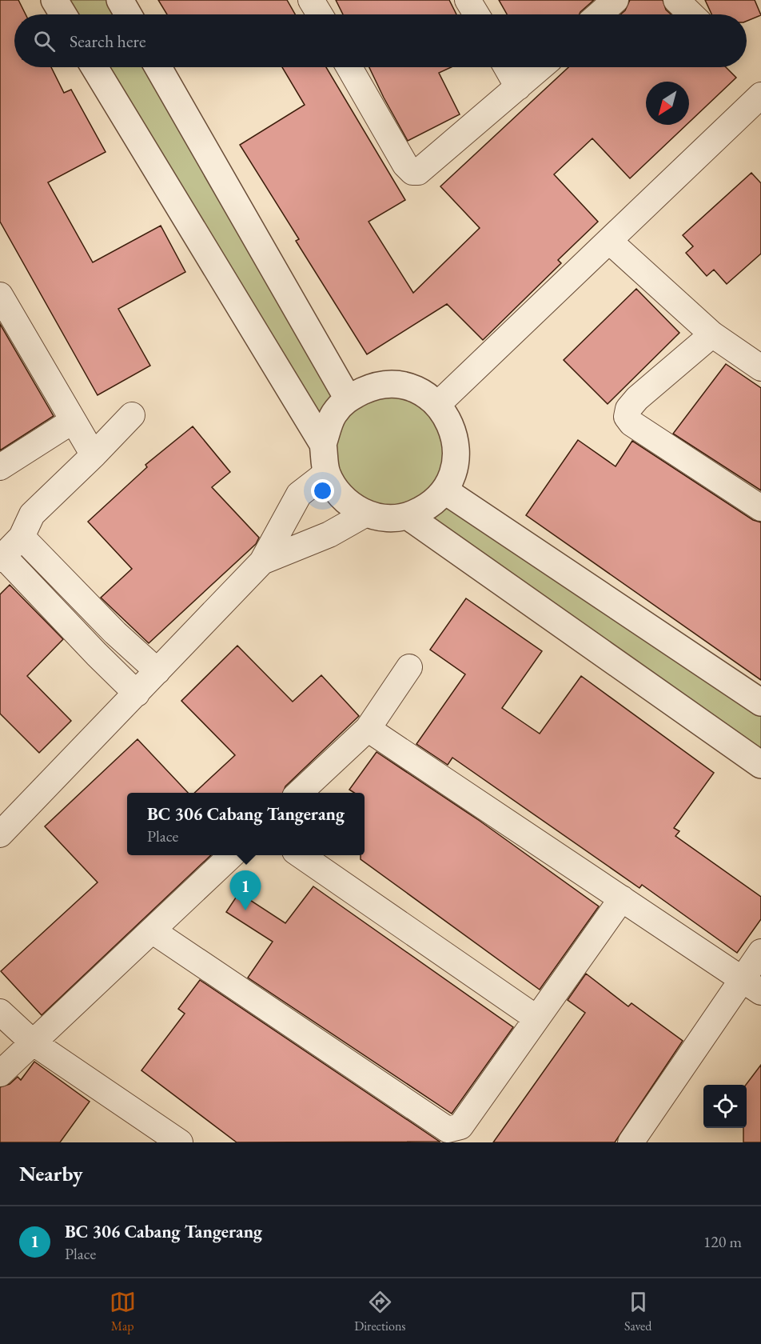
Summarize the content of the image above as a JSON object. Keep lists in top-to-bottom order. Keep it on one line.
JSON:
{"north":"bottom left","page":{"search":"Search here","popup":["BC 306 Cabang Tangerang","Place"],"pins":"1","heading":"Nearby","list":[{"mark":"1","name":"BC 306 Cabang Tangerang","note":"Place","value":"120 m"}],"nav":["Map","Directions","Saved"]}}
